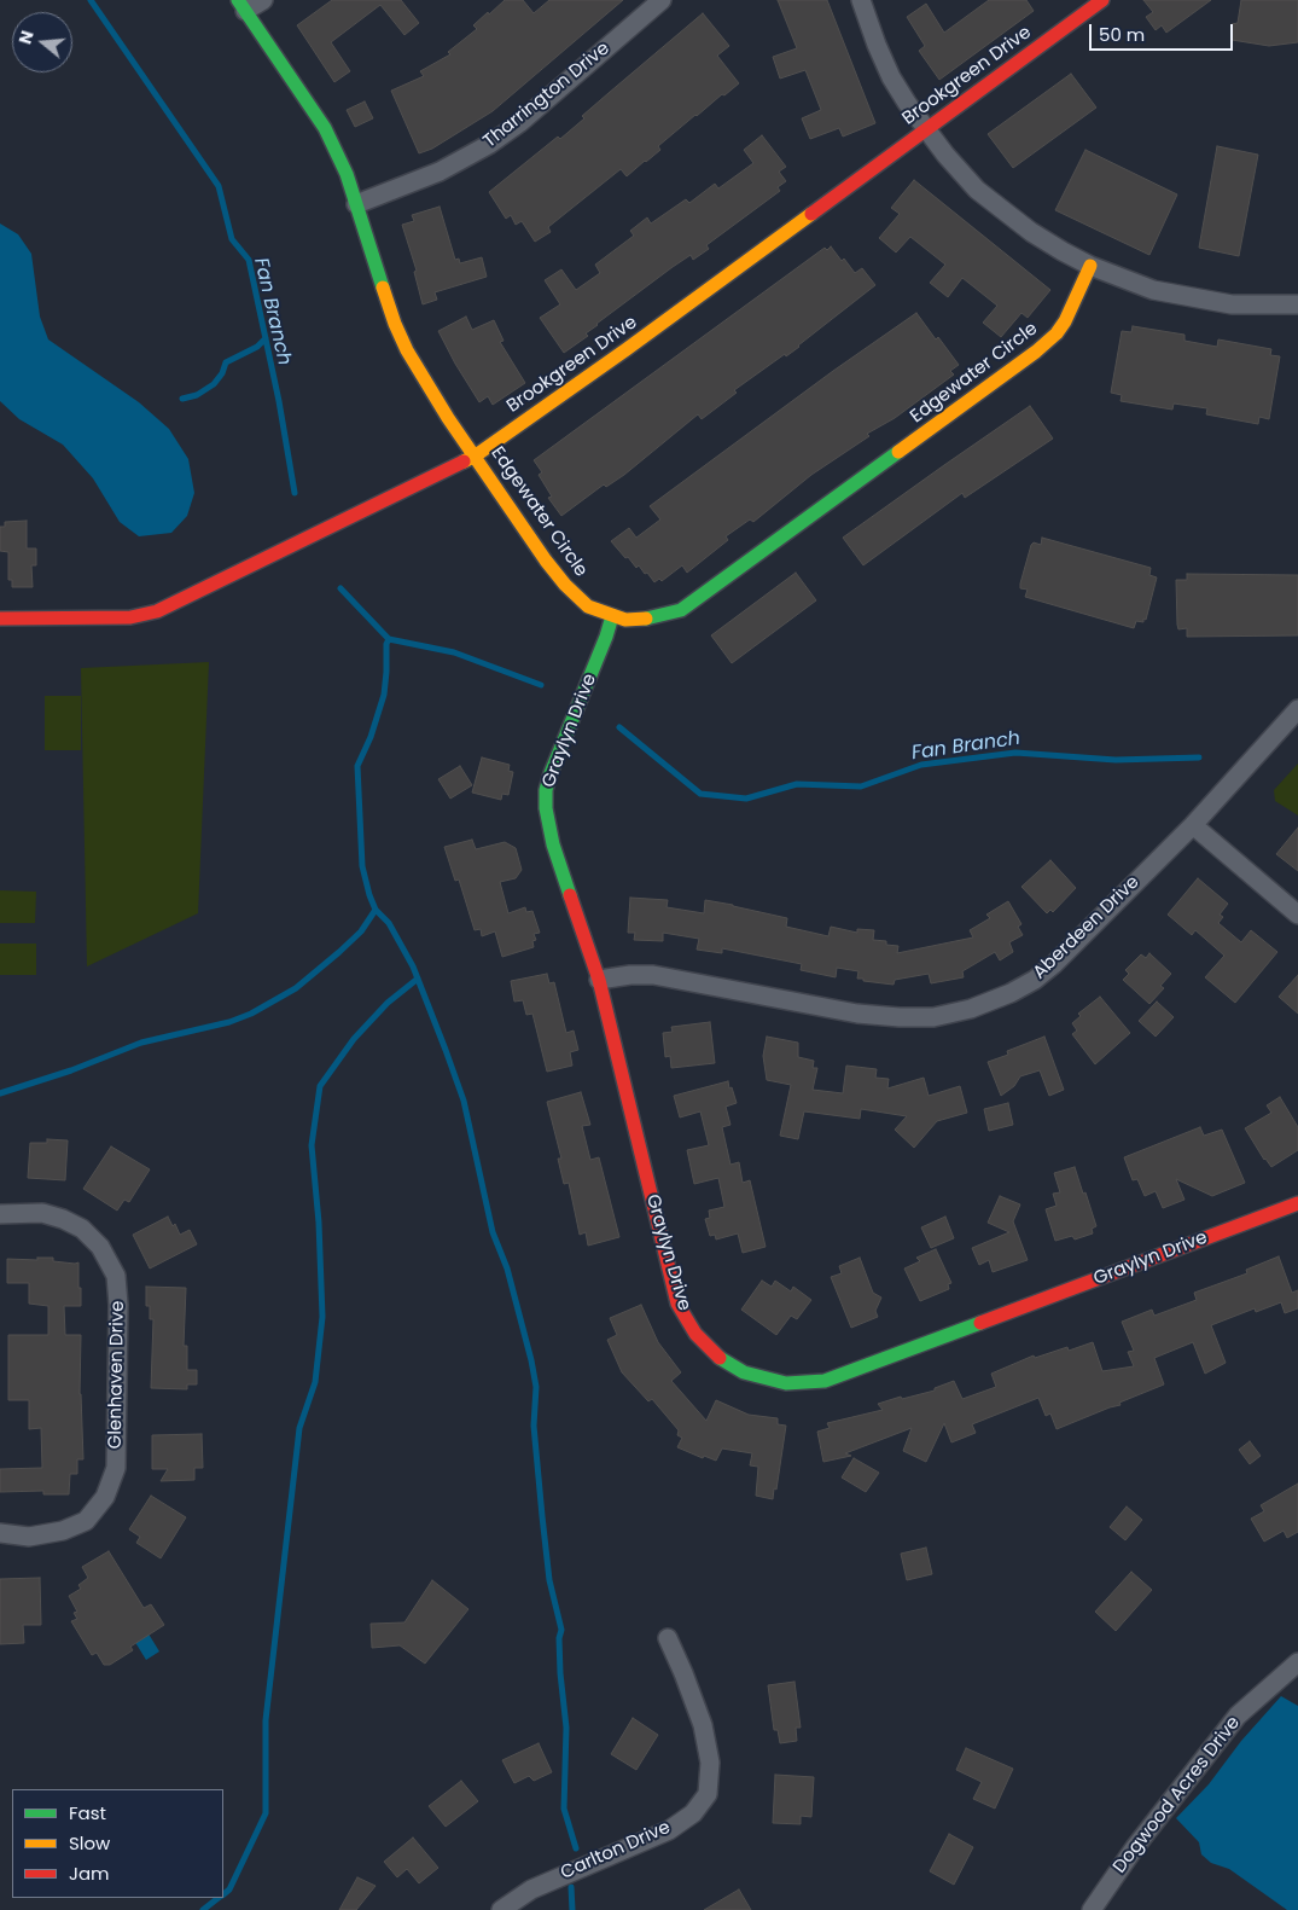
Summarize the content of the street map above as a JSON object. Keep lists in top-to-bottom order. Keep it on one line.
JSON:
{"streets":{"street":["Brookgreen Drive","Tharrington Drive","Edgewater Circle","Graylyn Drive","Aberdeen Drive","Glenhaven Drive","Dogwood Acres Drive","Carlton Drive"]},"crossings":[["Brookgreen Drive","Edgewater Circle"],["Tharrington Drive","Edgewater Circle"],["Edgewater Circle","Graylyn Drive"],["Graylyn Drive","Aberdeen Drive"]],"water":["Fan Branch"],"legend":["Fast","Slow","Jam"],"scale_bar":"50 m","north":"left"}
